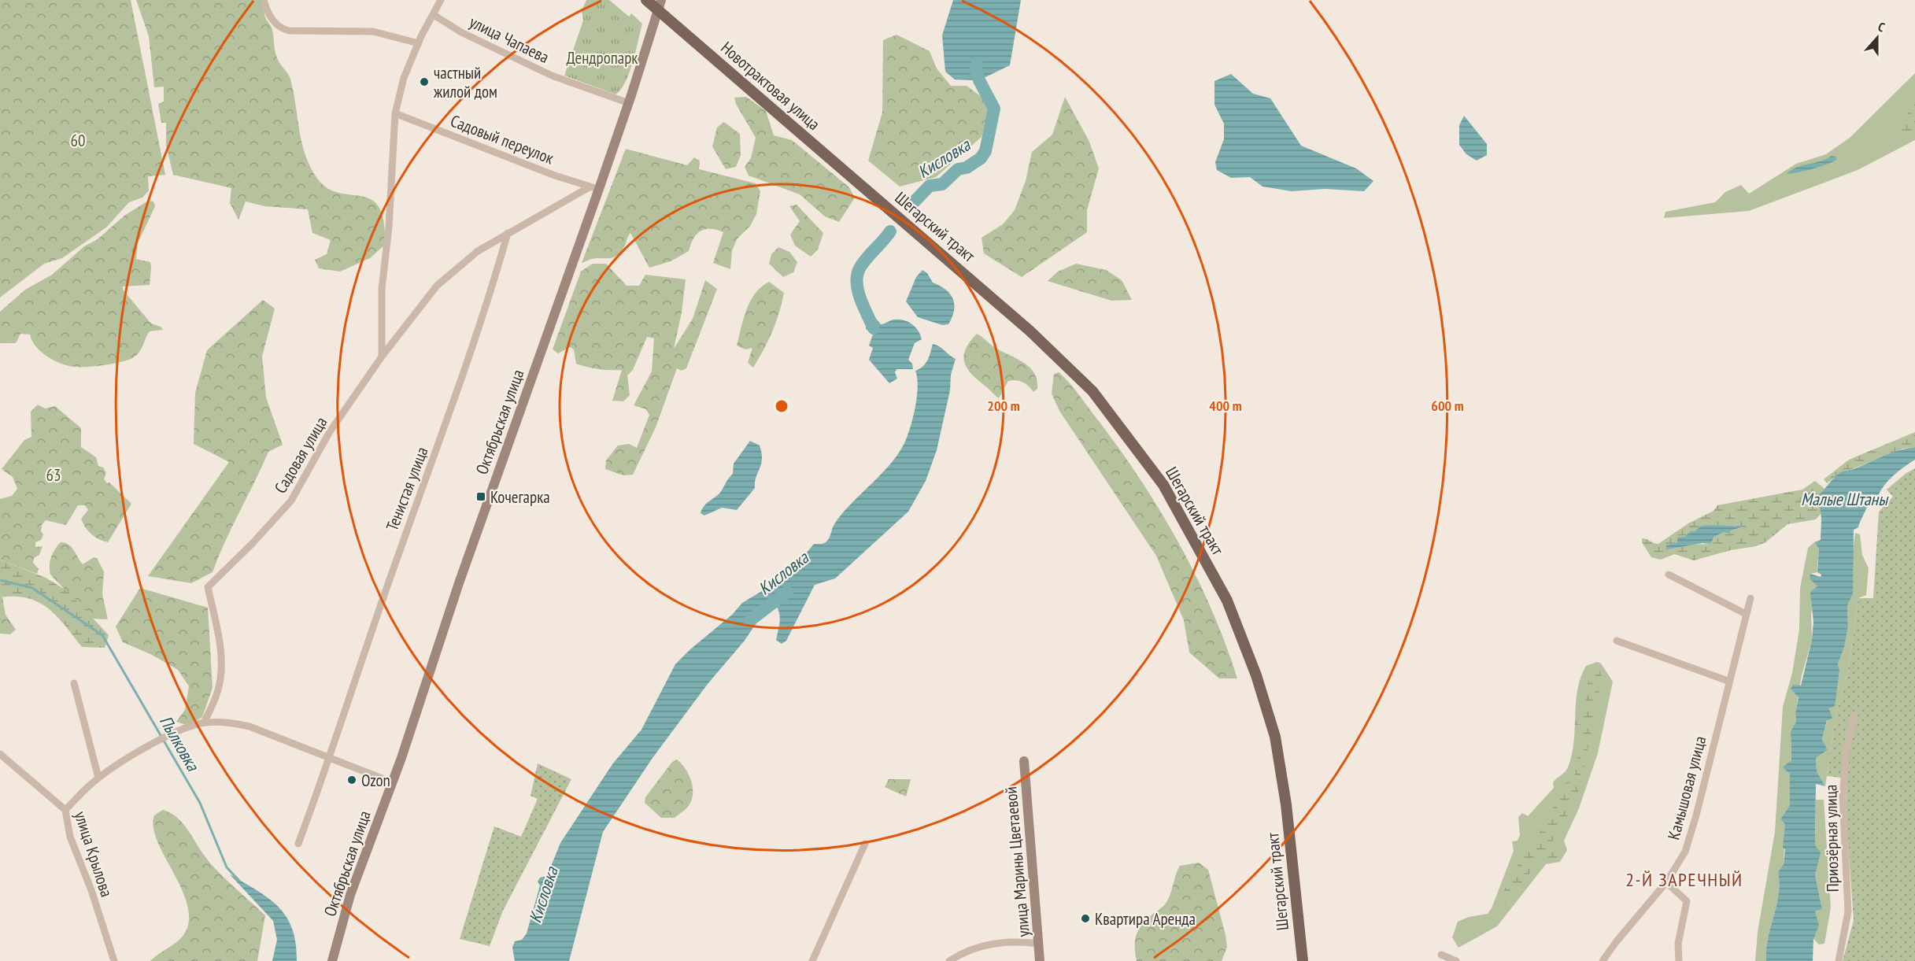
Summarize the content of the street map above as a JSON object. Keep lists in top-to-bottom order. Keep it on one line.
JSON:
{"streets":{"main road":["Новотрактовая улица","Шегарский тракт"],"street":["улица Чапаева","Садовый переулок","Октябрьская улица","Садовая улица","Тенистая улица","Камышовая улица","Приозёрная улица","улица Крылова","улица Марины Цветаевой"]},"crossings":[["улица Чапаева","Октябрьская улица"],["Новотрактовая улица","Шегарский тракт"],["Новотрактовая улица","Октябрьская улица"],["Садовый переулок","Октябрьская улица"],["Садовая улица","Тенистая улица"]],"districts":["2-Й ЗАРЕЧНЫЙ"],"water":["Кисловка","Малые Штаны","Пылковка"],"parks":["Дендропарк","60","63"],"places":{"other":["частный жилой дом","Ozon","Квартира Аренда"],"transit":["Кочегарка"]},"north":"top","rings":["200 m","400 m","600 m"]}
